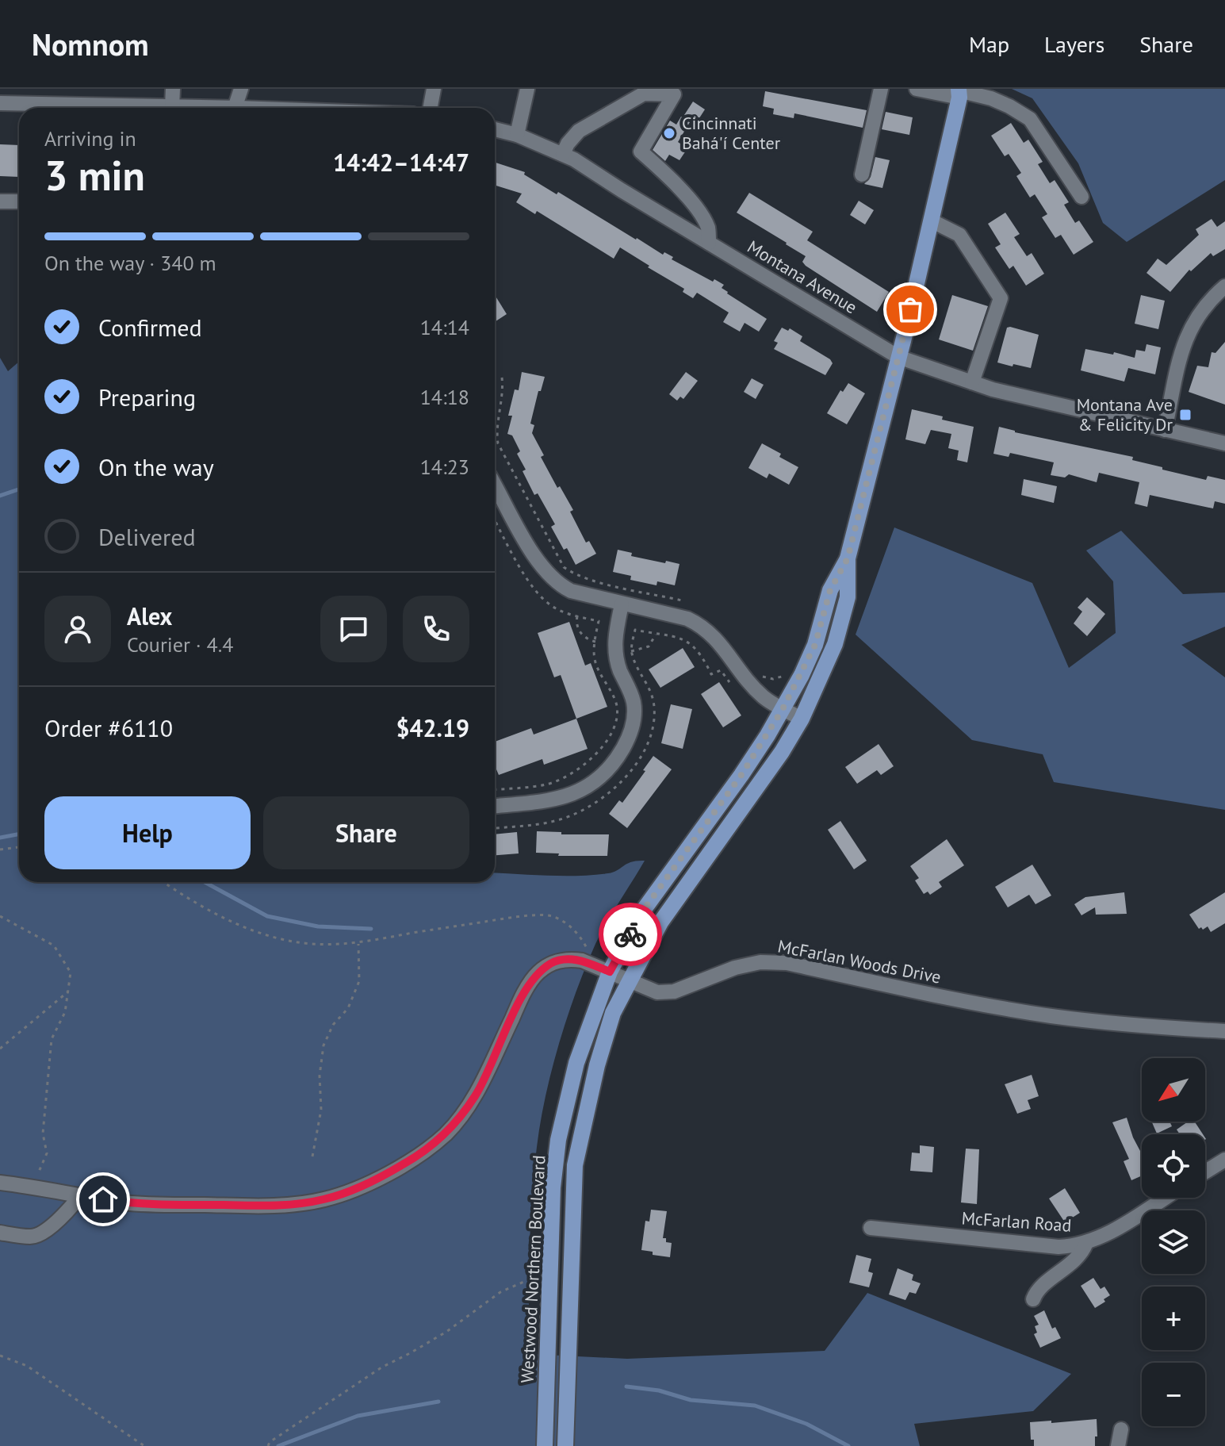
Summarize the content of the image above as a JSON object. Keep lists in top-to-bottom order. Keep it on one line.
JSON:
{"streets":{"main road":["Westwood Northern Boulevard"],"street":["Montana Avenue","McFarlan Woods Drive","McFarlan Road"]},"crossings":[["Montana Avenue","Westwood Northern Boulevard"],["McFarlan Woods Drive","Westwood Northern Boulevard"]],"places":{"other":["Cincinnati Bahá'í Center"],"transit":["Montana Ave & Felicity Dr"]},"north":"bottom left","page":{"header":"Nomnom","nav":["Map","Layers","Share"],"heading":["3 min","Arriving in","14:42–14:47"],"panel":["Alex","Courier · 4.4","Order #6110","$42.19"],"bar":"On the way · 340 m","list":[["Confirmed","14:14"],["Preparing","14:18"],["On the way","14:23"],"Delivered"],"buttons":["Help","Share"],"map_buttons":["+","−"]}}
